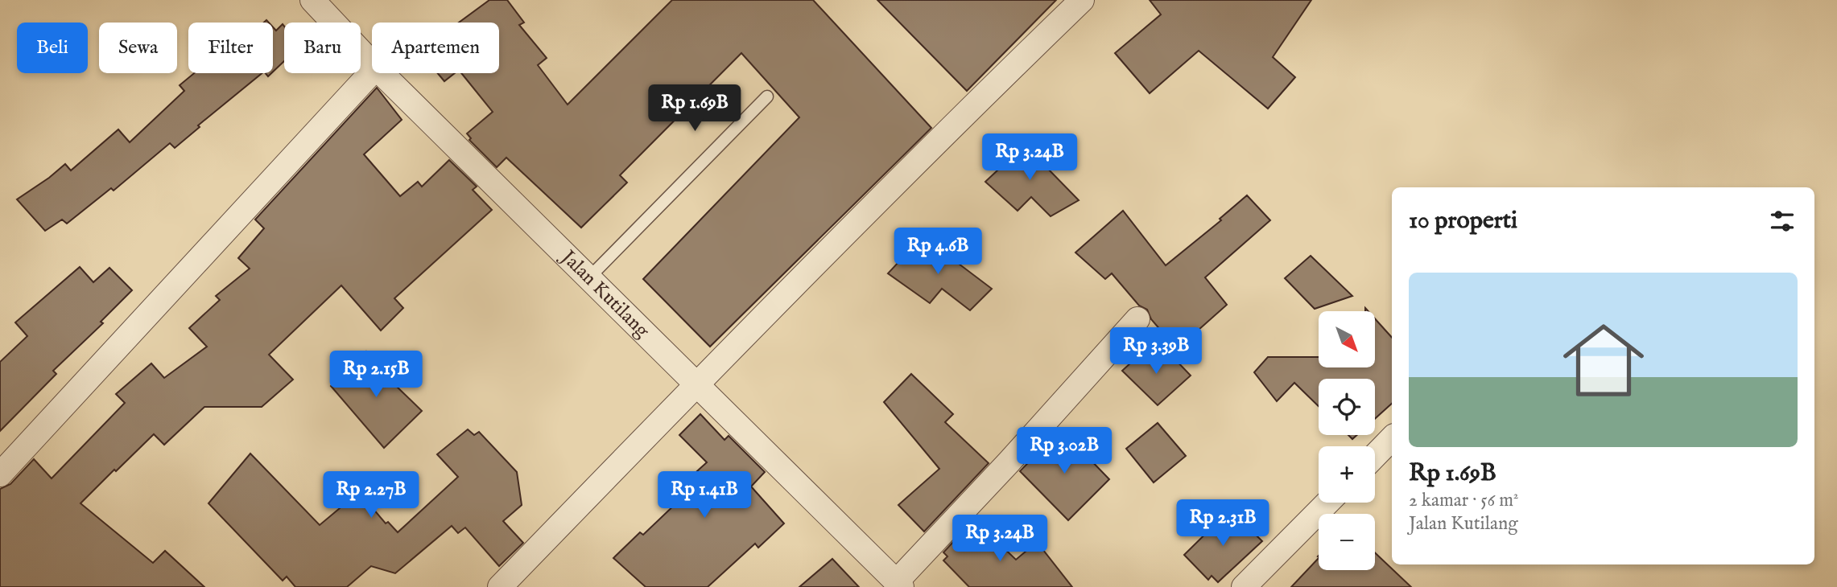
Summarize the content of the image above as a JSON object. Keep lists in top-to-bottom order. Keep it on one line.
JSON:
{"streets":{"street":["Jalan Kutilang"]},"north":"bottom right","page":{"chip":["Beli","Sewa","Filter","Baru","Apartemen"],"price":["Rp 1.69B","Rp 3.24B","Rp 4.6B","Rp 3.39B","Rp 2.15B","Rp 3.02B","Rp 2.27B","Rp 1.41B","Rp 2.31B","Rp 3.24B"],"heading":"10 properti","list":[{"name":"Rp 1.69B","note":"2 kamar · 56 m² · Jalan Kutilang"}],"map_buttons":["+","−"]}}
